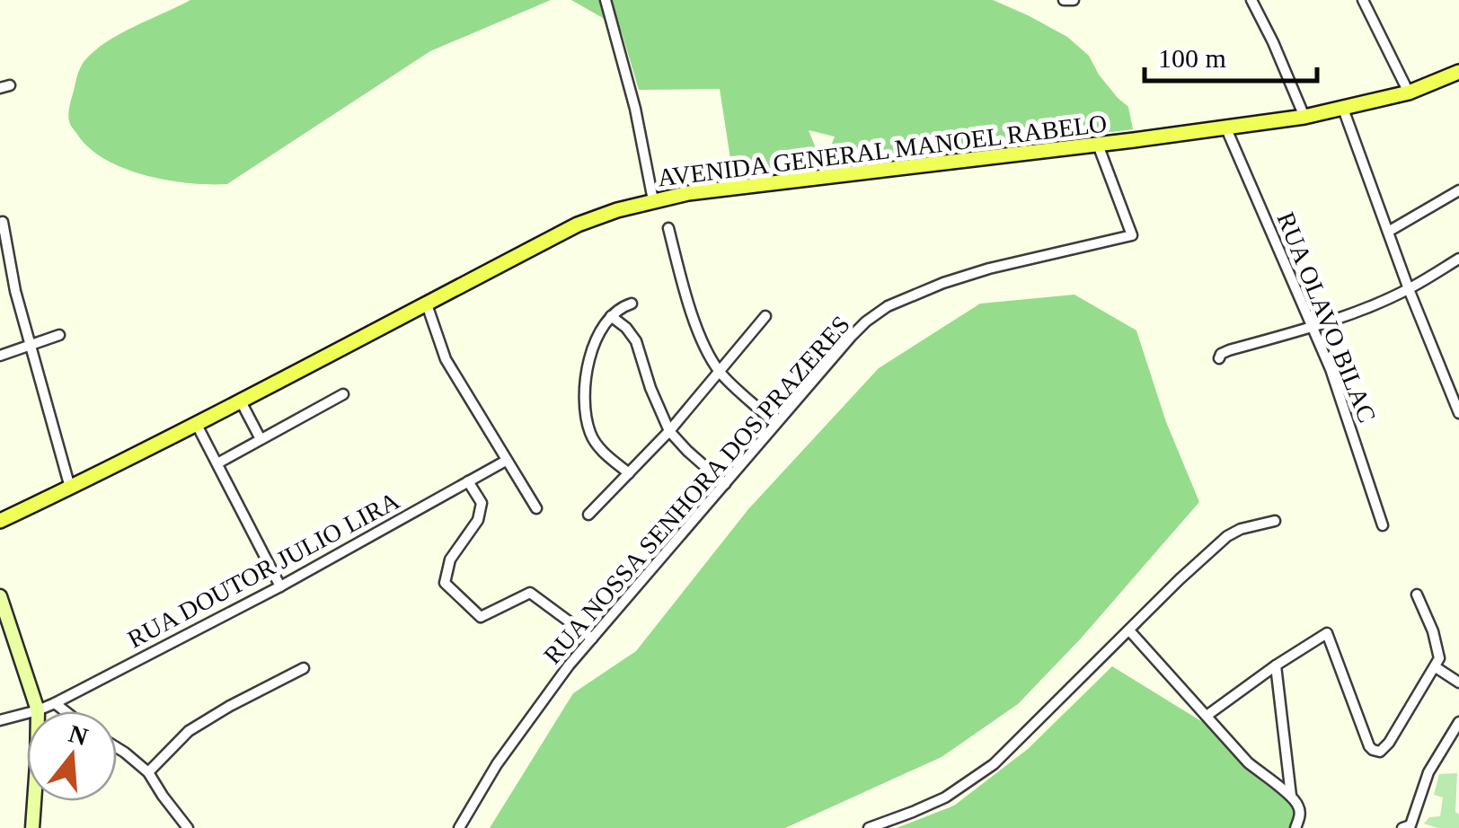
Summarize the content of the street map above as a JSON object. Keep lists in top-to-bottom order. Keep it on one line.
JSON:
{"streets":{"main road":["AVENIDA GENERAL MANOEL RABELO"],"street":["RUA OLAVO BILAC","RUA NOSSA SENHORA DOS PRAZERES","RUA DOUTOR JULIO LIRA"]},"crossings":[["AVENIDA GENERAL MANOEL RABELO","RUA OLAVO BILAC"],["AVENIDA GENERAL MANOEL RABELO","RUA NOSSA SENHORA DOS PRAZERES"]],"scale_bar":"100 m","north":"top"}
